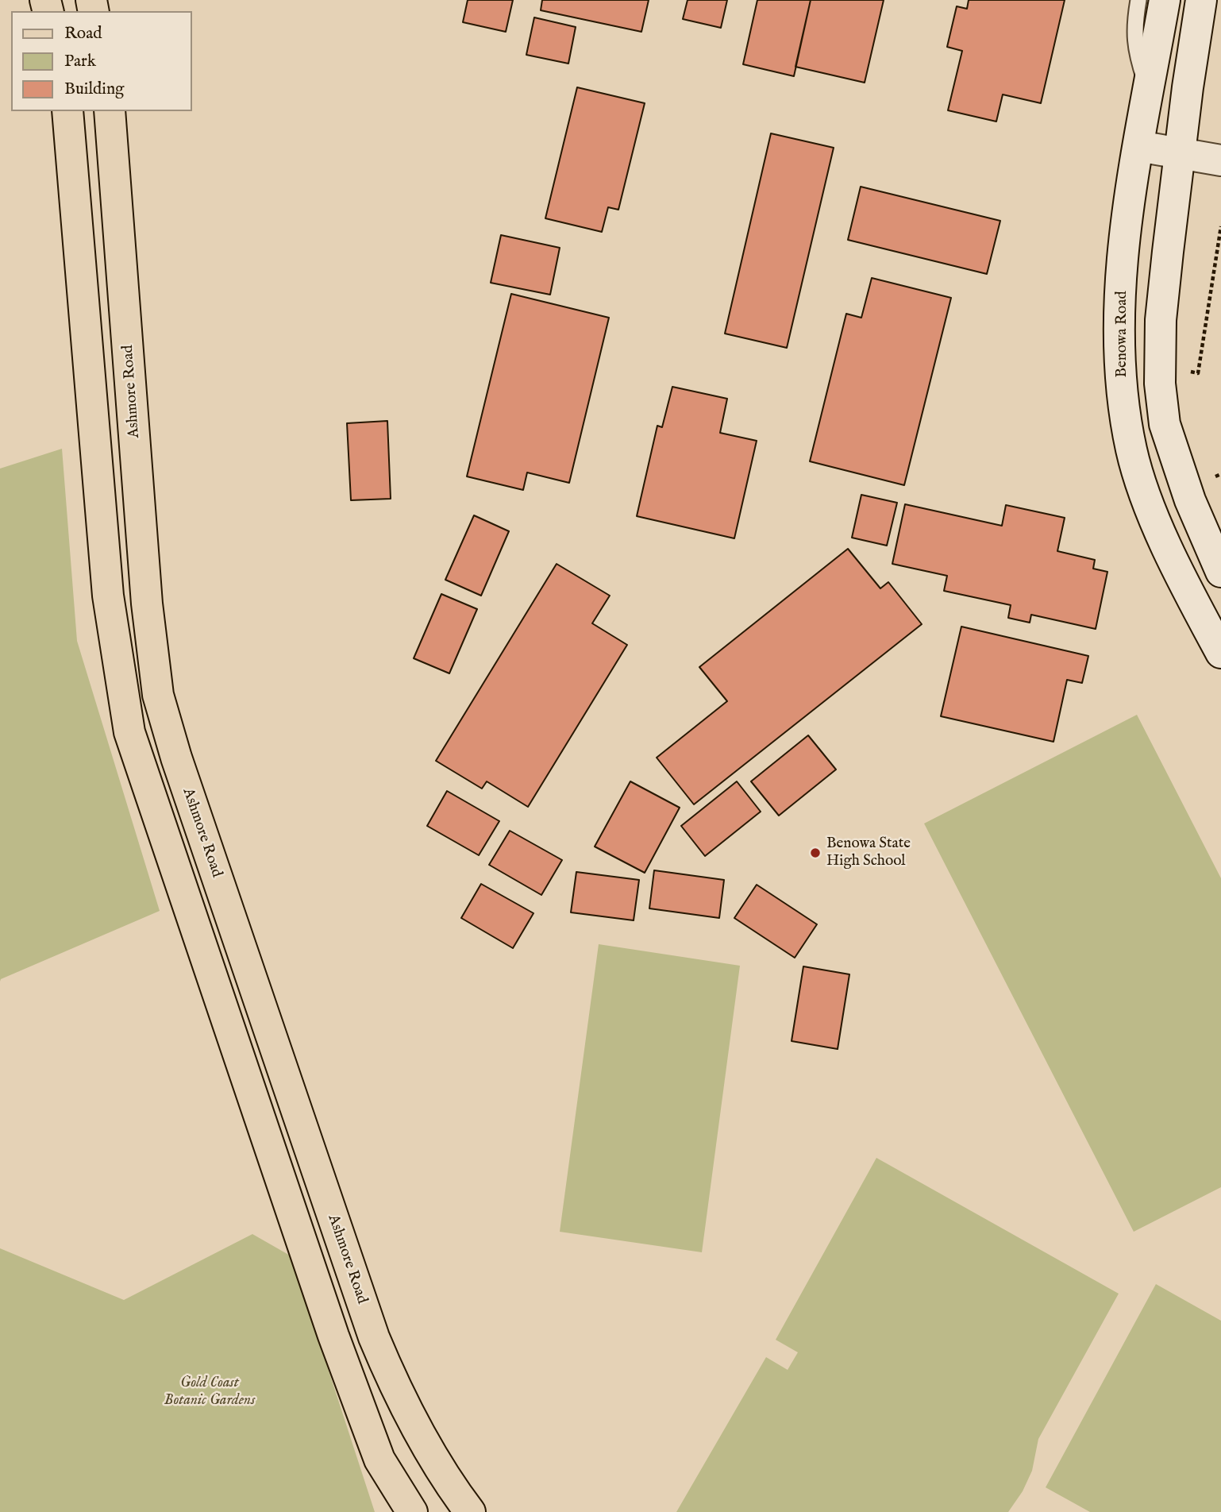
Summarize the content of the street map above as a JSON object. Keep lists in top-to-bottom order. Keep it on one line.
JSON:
{"streets":{"main road":["Benowa Road","Ashmore Road"]},"parks":["Gold Coast Botanic Gardens"],"places":["Benowa State High School"],"legend":["Road","Park","Building"]}
